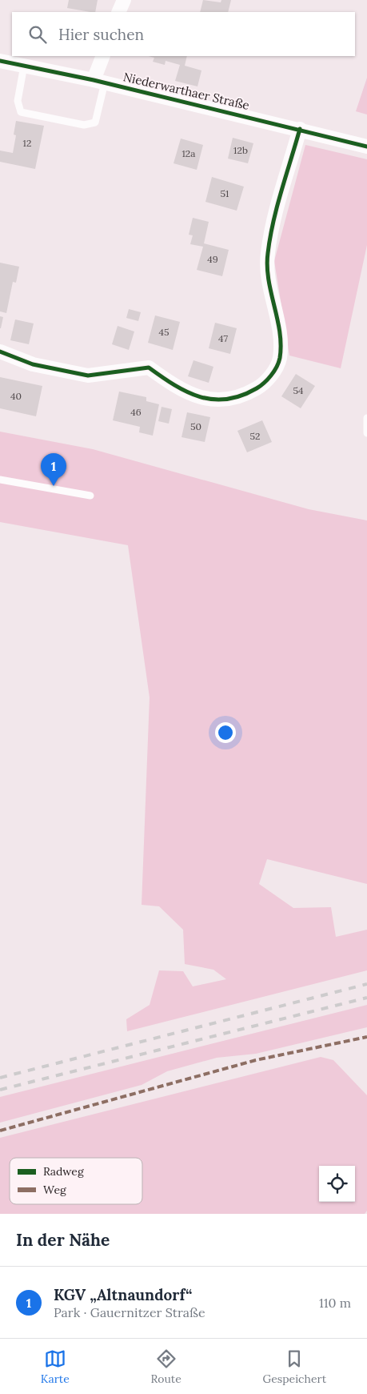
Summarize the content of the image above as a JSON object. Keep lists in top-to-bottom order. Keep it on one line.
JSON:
{"streets":{"street":["Niederwarthaer Straße"]},"house_numbers":["12","12b","12a","51","49","45","47","54","40","46","50","52"],"legend":["Radweg","Weg"],"page":{"search":"Hier suchen","pins":"1","heading":"In der Nähe","list":[{"mark":"1","name":"KGV „Altnaundorf“","note":"Park · Gauernitzer Straße","value":"110 m"}],"nav":["Karte","Route","Gespeichert"]}}
